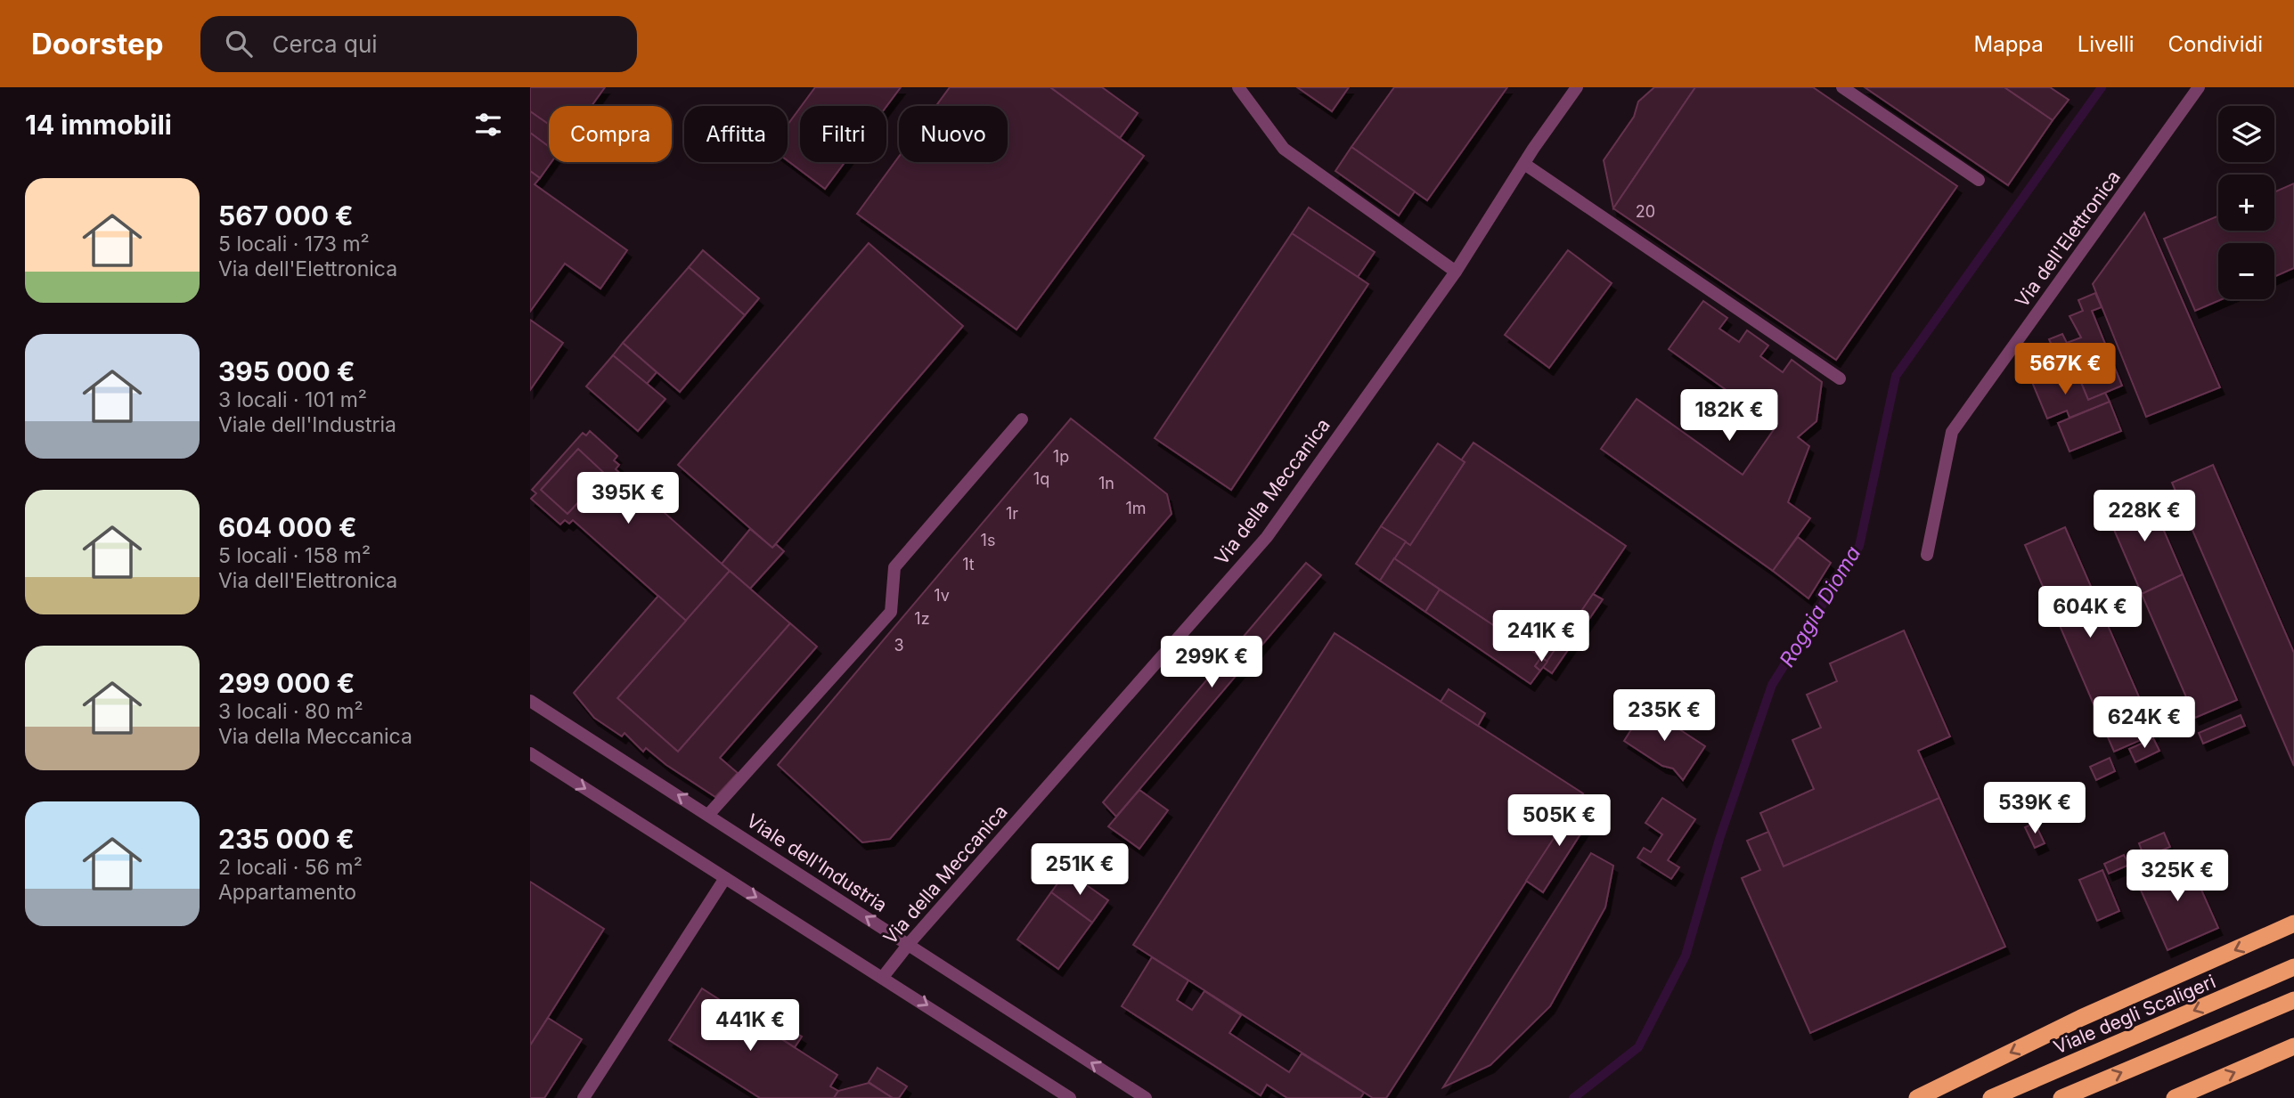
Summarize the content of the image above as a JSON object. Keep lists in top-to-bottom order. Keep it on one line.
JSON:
{"streets":{"highway":["Viale degli Scaligeri"],"street":["Via dell'Elettronica","Via della Meccanica","Viale dell'Industria"]},"crossings":[["Via della Meccanica","Viale dell'Industria"]],"water":["Roggia Dioma"],"house_numbers":["20","1p","1q","1n","1m","1r","1s","1t","1v","1z","3"],"page":{"header":"Doorstep","search":"Cerca qui","nav":["Mappa","Livelli","Condividi"],"heading":"14 immobili","map_buttons":["+","−"],"chip":["Compra","Affitta","Filtri","Nuovo"],"list":[{"name":"567 000 €","note":"5 locali · 173 m² · Via dell'Elettronica"},{"name":"395 000 €","note":"3 locali · 101 m² · Viale dell'Industria"},{"name":"604 000 €","note":"5 locali · 158 m² · Via dell'Elettronica"},{"name":"299 000 €","note":"3 locali · 80 m² · Via della Meccanica"},{"name":"235 000 €","note":"2 locali · 56 m² · Appartamento"}],"price":["567K €","182K €","395K €","228K €","604K €","241K €","299K €","235K €","624K €","539K €","505K €","251K €","325K €","441K €"]}}
